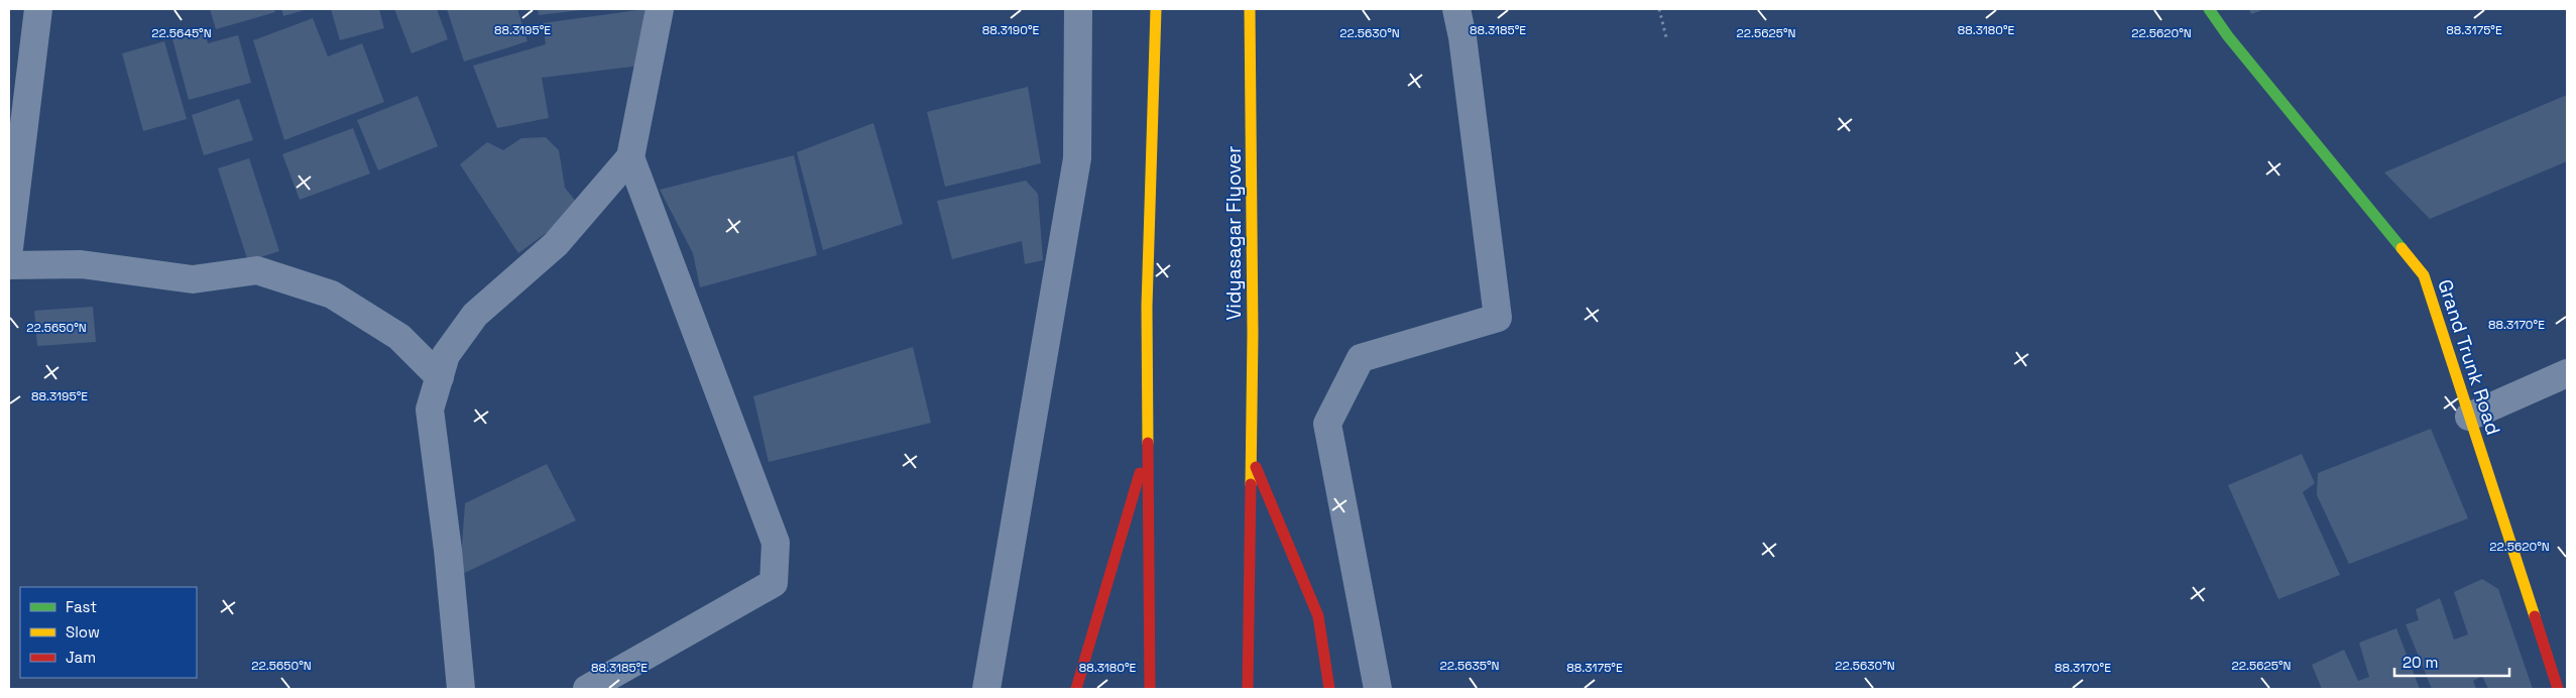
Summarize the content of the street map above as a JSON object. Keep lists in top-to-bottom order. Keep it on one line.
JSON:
{"streets":{"main road":["Vidyasagar Flyover","Grand Trunk Road"]},"legend":["Fast","Slow","Jam"],"scale_bar":"20 m","coordinates":["88.3195°E","88.3190°E","88.3185°E","88.3180°E","88.3175°E","22.5645°N","22.5630°N","22.5620°N","22.5625°N","88.3170°E","22.5650°N","22.5635°N"]}
